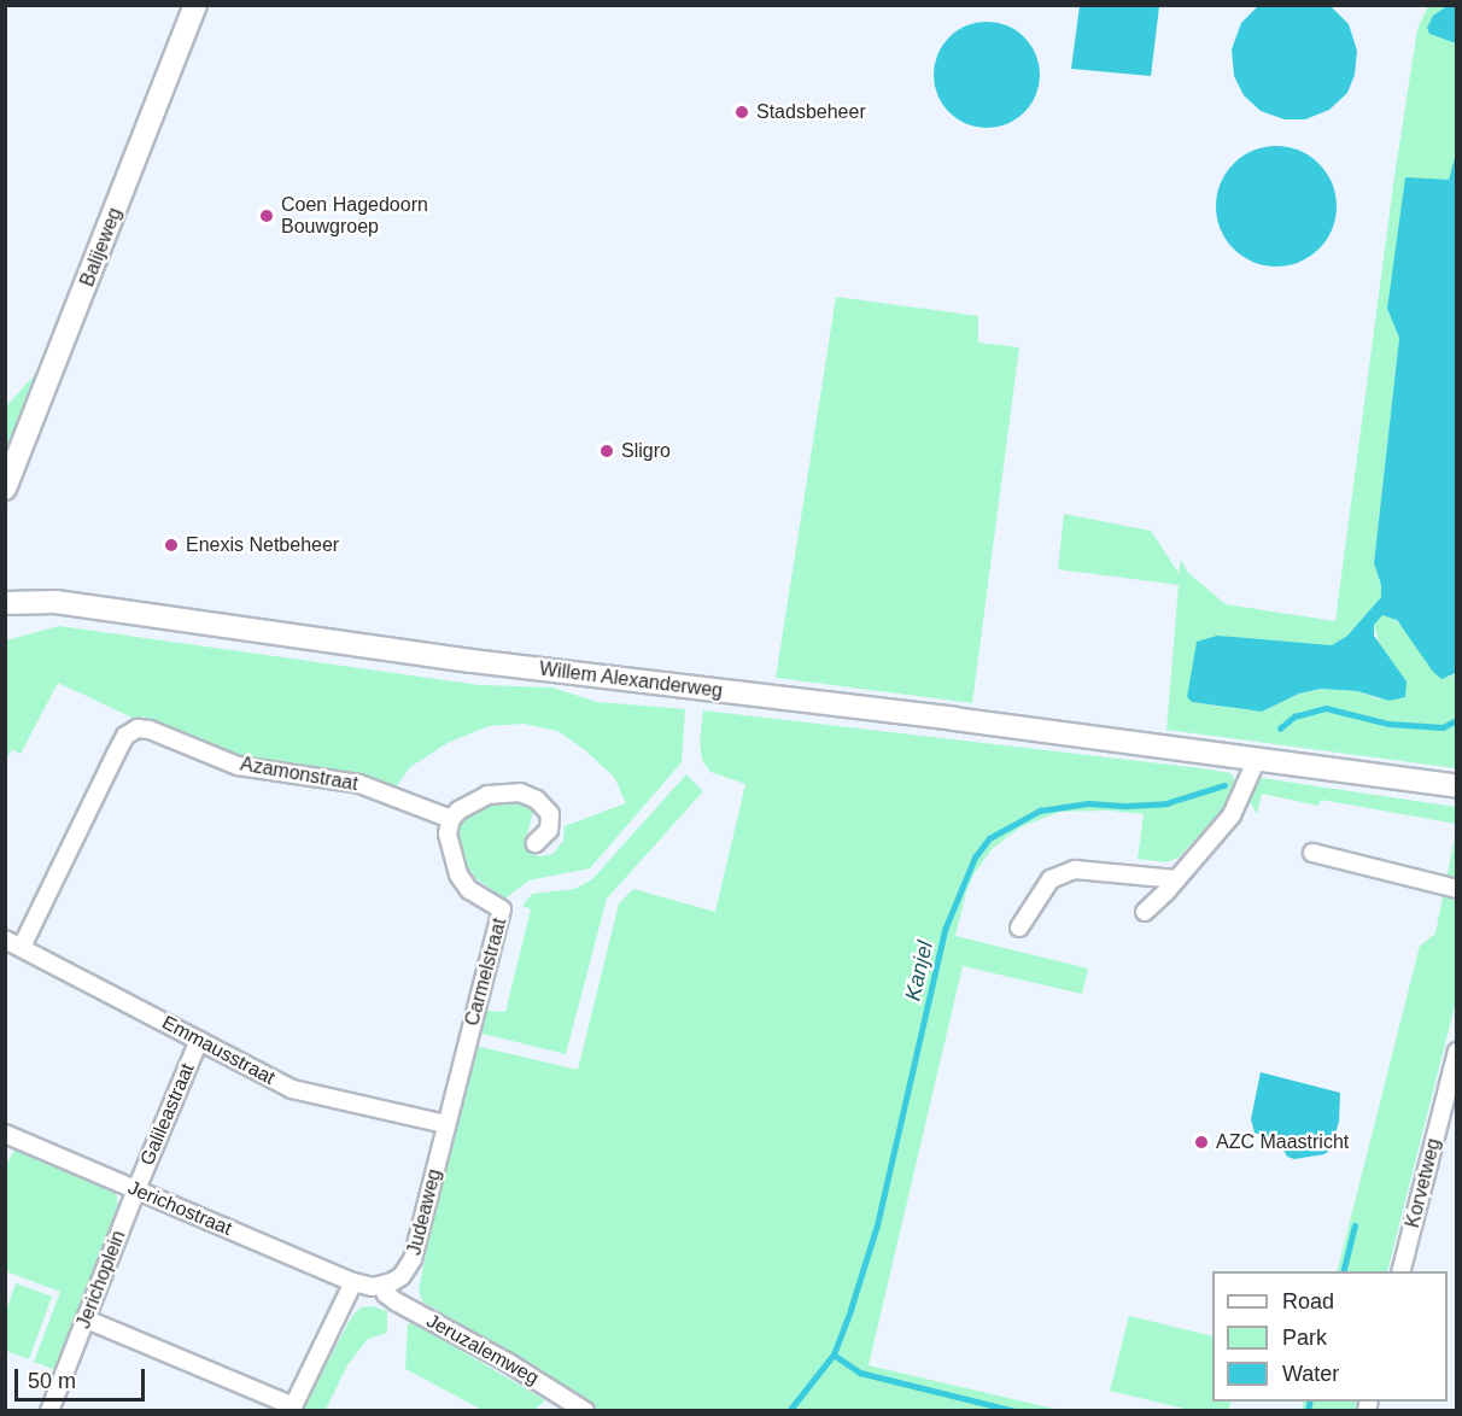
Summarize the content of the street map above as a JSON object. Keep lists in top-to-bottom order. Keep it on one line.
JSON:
{"streets":{"street":["Balijeweg","Willem Alexanderweg","Azamonstraat","Carmelstraat","Emmausstraat","Galileastraat","Korvetweg","Jerichostraat","Judeaweg","Jerichoplein","Jeruzalemweg"]},"crossings":[["Azamonstraat","Carmelstraat"],["Azamonstraat","Emmausstraat"],["Carmelstraat","Emmausstraat"],["Carmelstraat","Judeaweg"],["Emmausstraat","Galileastraat"],["Emmausstraat","Judeaweg"],["Galileastraat","Jerichostraat"],["Galileastraat","Jerichoplein"],["Jerichostraat","Jerichoplein"],["Judeaweg","Jeruzalemweg"]],"water":["Kanjel"],"places":["Stadsbeheer","Coen Hagedoorn Bouwgroep","Sligro","Enexis Netbeheer","AZC Maastricht"],"legend":["Road","Park","Water"],"scale_bar":"50 m"}
